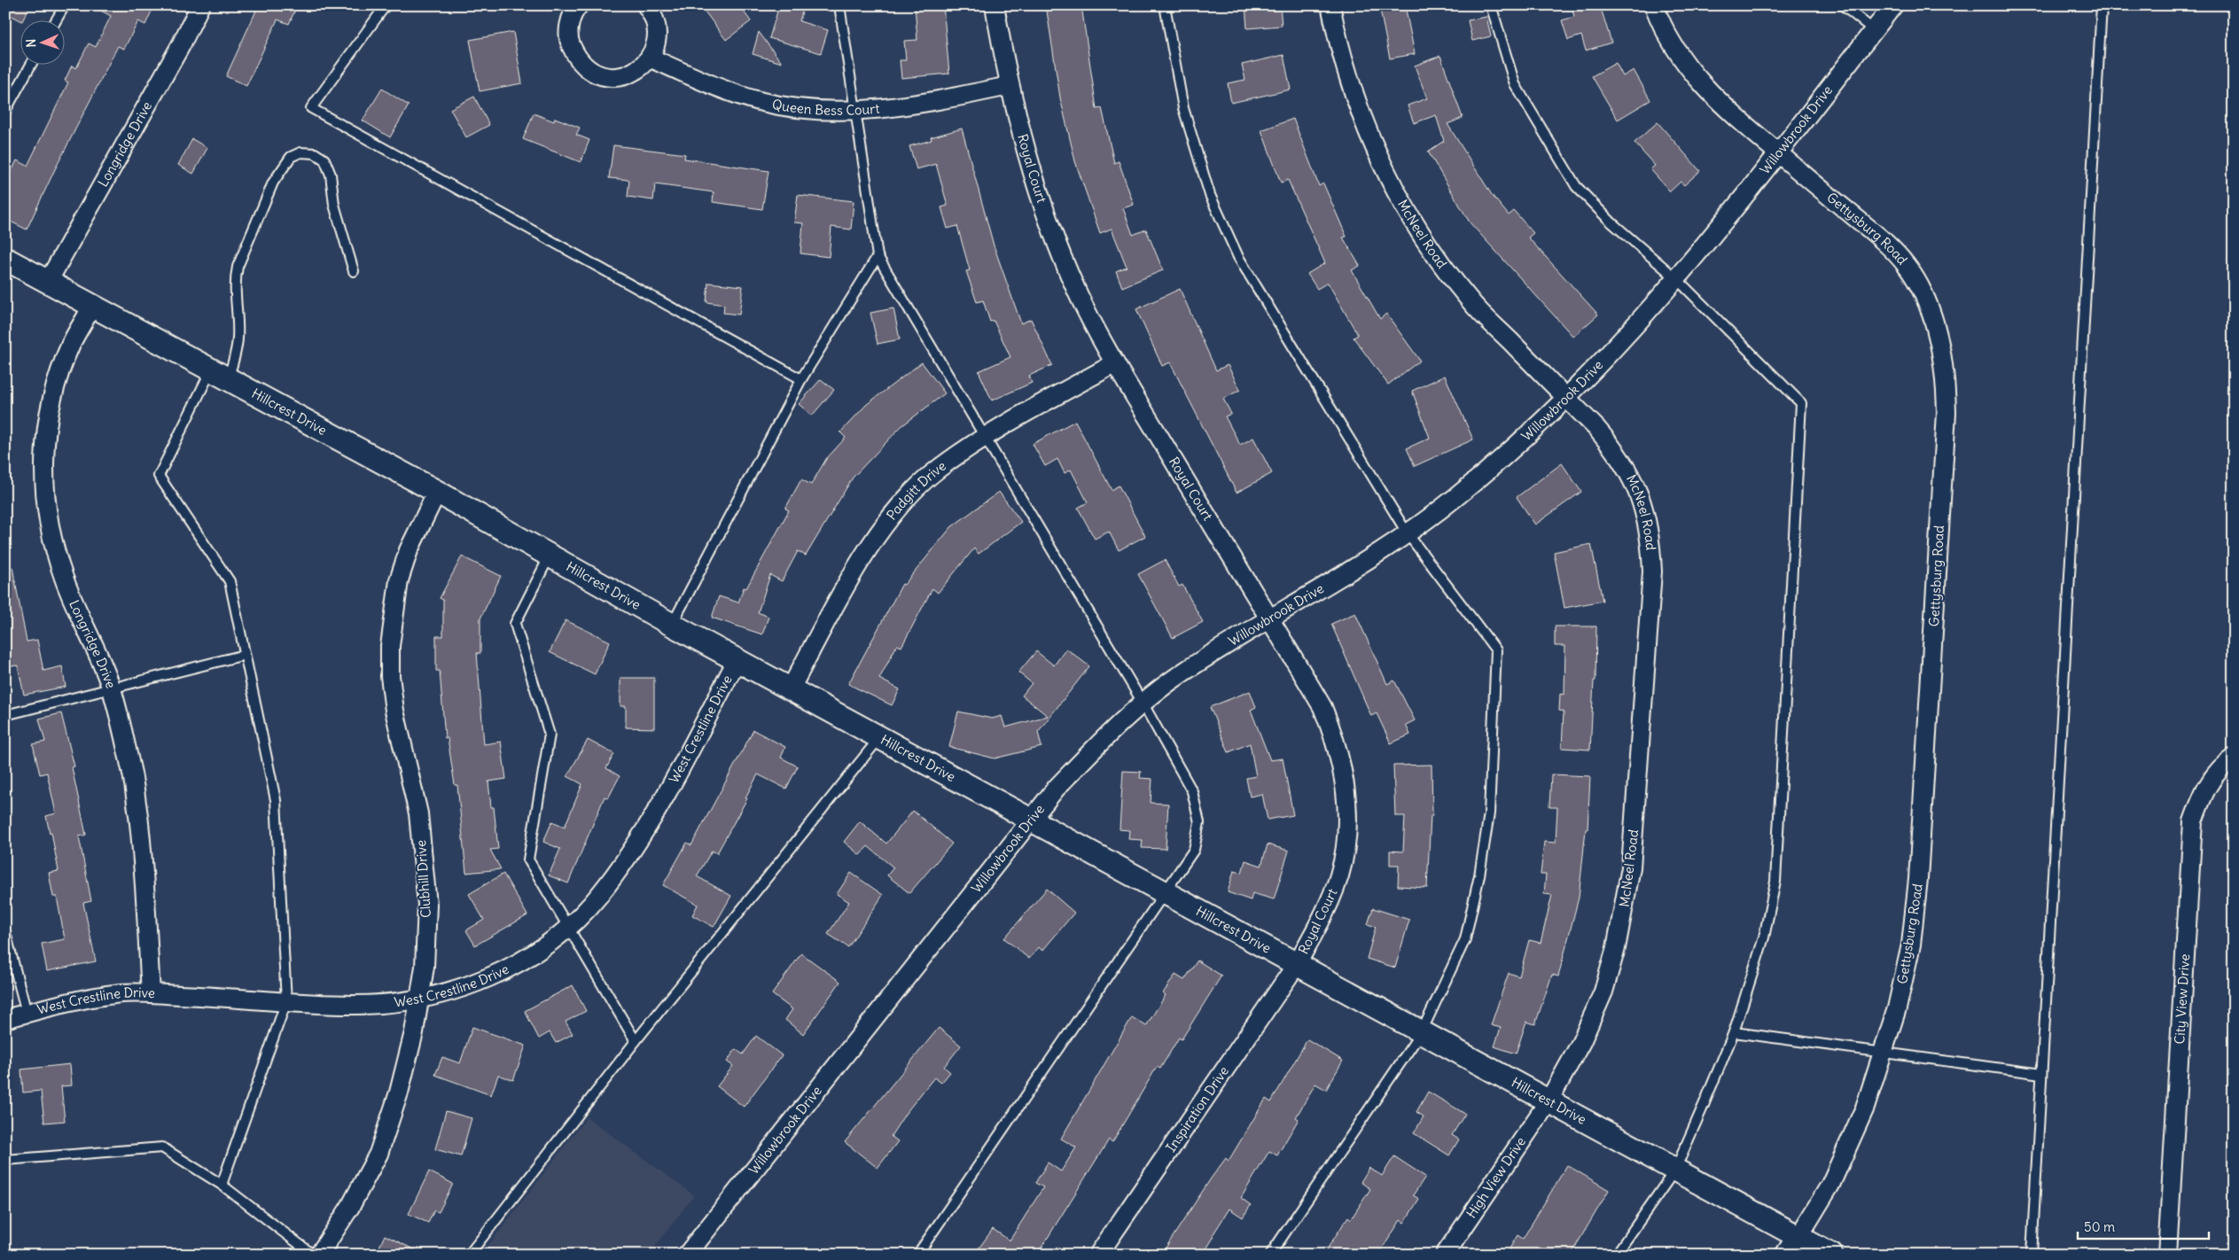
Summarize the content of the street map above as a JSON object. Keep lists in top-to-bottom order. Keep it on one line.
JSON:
{"streets":{"street":["Queen Bess Court","Willowbrook Drive","Longridge Drive","Royal Court","Gettysburg Road","McNeel Road","Hillcrest Drive","Padgitt Drive","West Crestline Drive","Clubhill Drive","City View Drive","Inspiration Drive","High View Drive"]},"crossings":[["Queen Bess Court","Royal Court"],["Willowbrook Drive","Royal Court"],["Willowbrook Drive","Gettysburg Road"],["Willowbrook Drive","McNeel Road"],["Willowbrook Drive","Hillcrest Drive"],["Longridge Drive","Hillcrest Drive"],["Longridge Drive","West Crestline Drive"],["Royal Court","Hillcrest Drive"],["Royal Court","Padgitt Drive"],["Royal Court","Inspiration Drive"],["Gettysburg Road","Hillcrest Drive"],["McNeel Road","Hillcrest Drive"],["McNeel Road","High View Drive"],["Hillcrest Drive","Padgitt Drive"],["Hillcrest Drive","West Crestline Drive"],["Hillcrest Drive","Clubhill Drive"],["Hillcrest Drive","Inspiration Drive"],["Hillcrest Drive","High View Drive"],["West Crestline Drive","Clubhill Drive"]],"scale_bar":"50 m","north":"left"}
